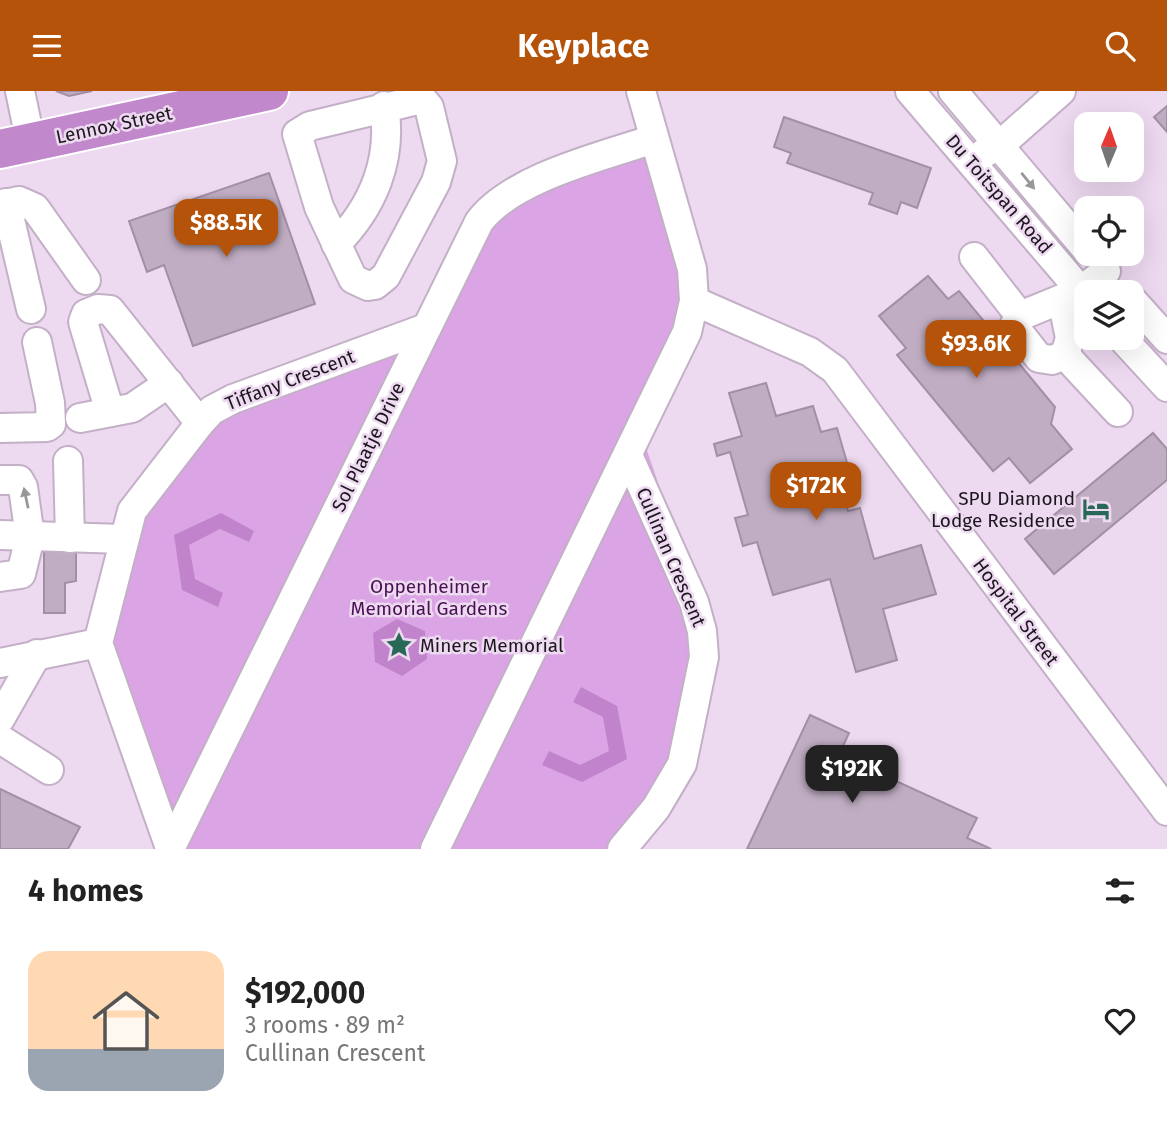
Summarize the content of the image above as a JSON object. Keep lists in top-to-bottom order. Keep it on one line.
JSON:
{"streets":{"highway":["Lennox Street"],"street":["Du Toitspan Road","Tiffany Crescent","Sol Plaatje Drive","Cullinan Crescent","Hospital Street"]},"crossings":[["Tiffany Crescent","Sol Plaatje Drive"]],"parks":["Oppenheimer Memorial Gardens"],"places":{"hotel":["SPU Diamond Lodge Residence"],"place":["Miners Memorial"]},"north":"top","page":{"header":"Keyplace","price":["$88.5K","$93.6K","$172K","$192K"],"heading":"4 homes","list":[{"name":"$192,000","note":"3 rooms · 89 m² · Cullinan Crescent"}]}}
